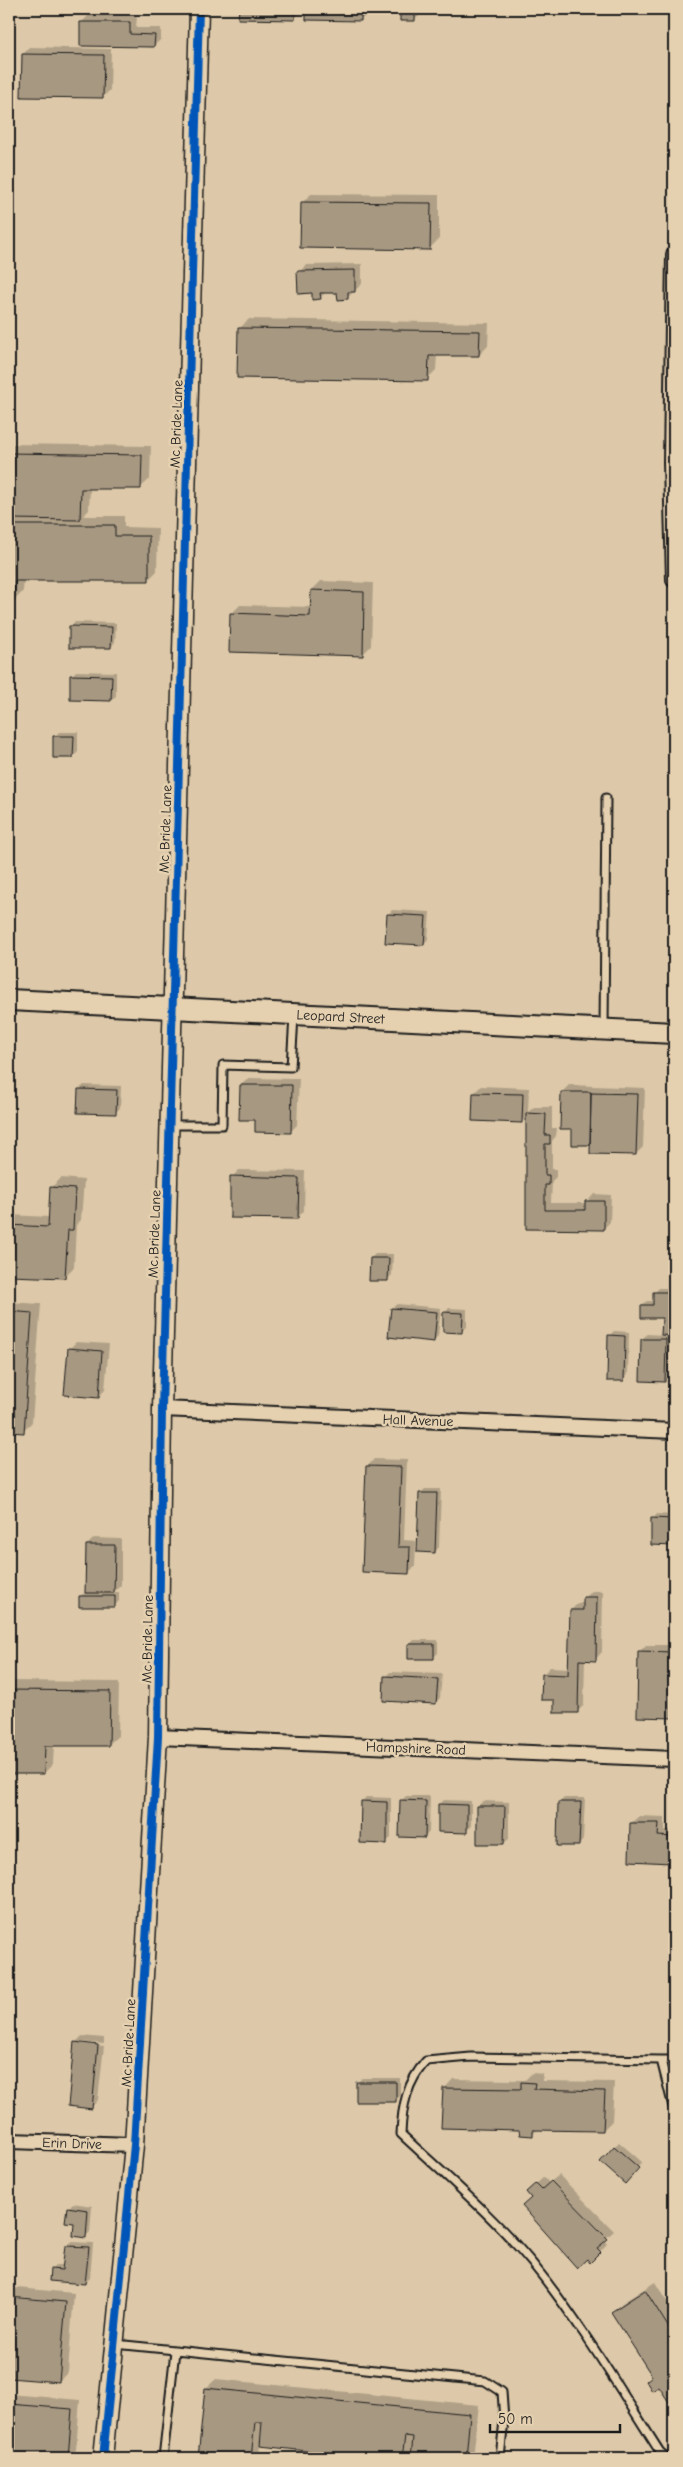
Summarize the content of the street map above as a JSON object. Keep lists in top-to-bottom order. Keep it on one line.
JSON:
{"streets":{"main road":["Leopard Street"],"street":["Mc Bride Lane","Hall Avenue","Hampshire Road","Erin Drive"]},"crossings":[["Mc Bride Lane","Leopard Street"],["Mc Bride Lane","Hall Avenue"],["Mc Bride Lane","Hampshire Road"],["Mc Bride Lane","Erin Drive"]],"scale_bar":"50 m"}
